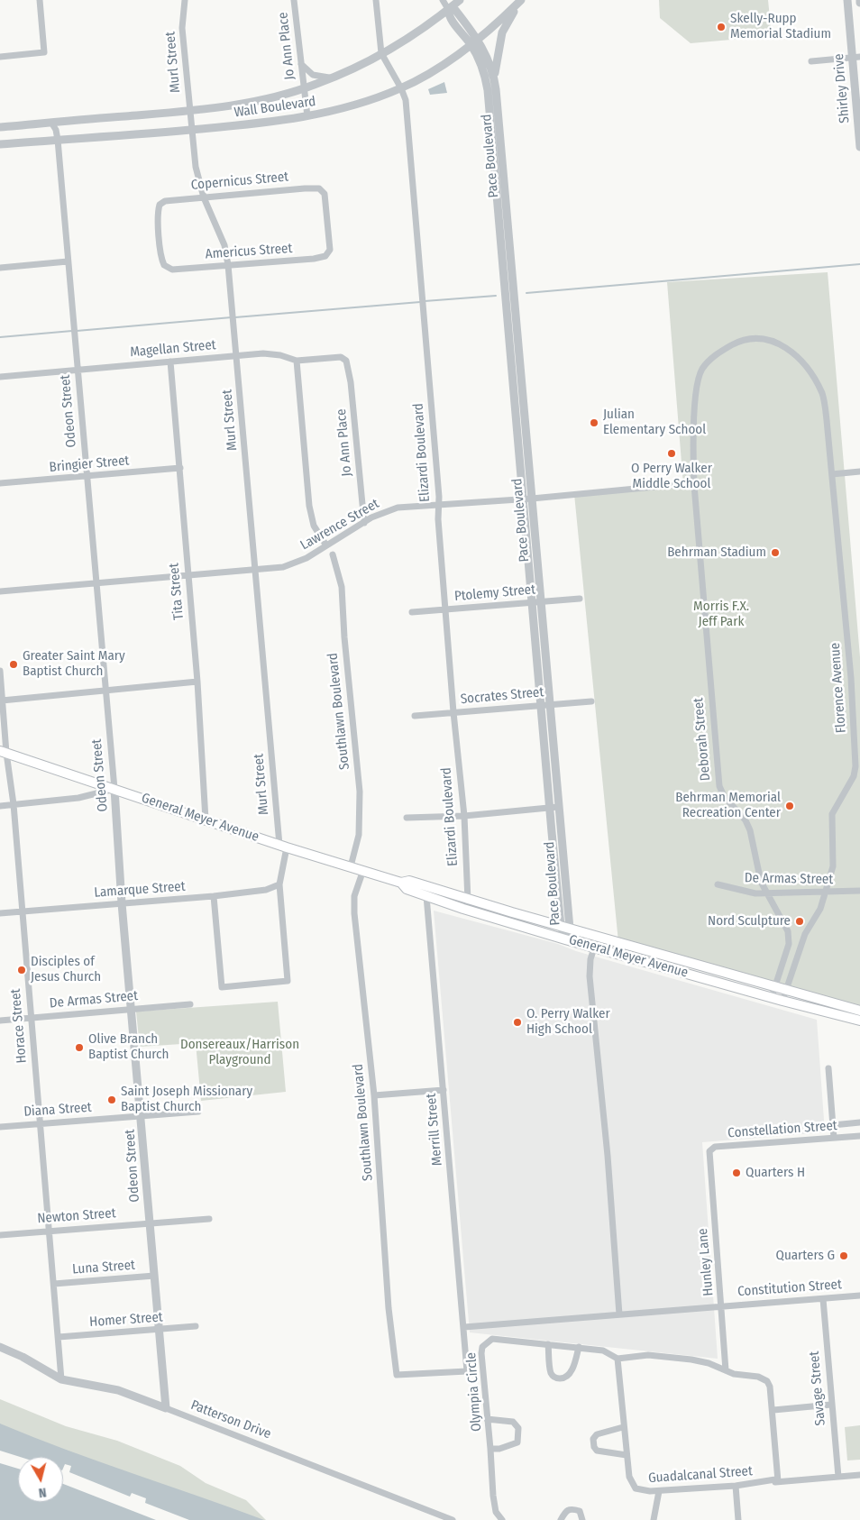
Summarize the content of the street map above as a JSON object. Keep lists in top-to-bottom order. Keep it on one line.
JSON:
{"streets":{"main road":["General Meyer Avenue"],"street":["Jo Ann Place","Murl Street","Shirley Drive","Wall Boulevard","Pace Boulevard","Copernicus Street","Americus Street","Magellan Street","Odeon Street","Elizardi Boulevard","Bringier Street","Lawrence Street","Tita Street","Ptolemy Street","Florence Avenue","Socrates Street","Southlawn Boulevard","Deborah Street","De Armas Street","Lamarque Street","Horace Street","Diana Street","Merrill Street","Constellation Street","Newton Street","Hunley Lane","Luna Street","Constitution Street","Homer Street","Savage Street","Olympia Circle","Patterson Drive","Guadalcanal Street"]},"crossings":[["Jo Ann Place","Wall Boulevard"],["Jo Ann Place","Magellan Street"],["Jo Ann Place","Lawrence Street"],["Murl Street","Wall Boulevard"],["Murl Street","Copernicus Street"],["Murl Street","Americus Street"],["Murl Street","Magellan Street"],["Murl Street","Lawrence Street"],["Murl Street","General Meyer Avenue"],["Murl Street","Lamarque Street"],["Wall Boulevard","Pace Boulevard"],["Wall Boulevard","Odeon Street"],["Wall Boulevard","Elizardi Boulevard"],["Pace Boulevard","Lawrence Street"],["Pace Boulevard","Ptolemy Street"],["Pace Boulevard","Socrates Street"],["Pace Boulevard","General Meyer Avenue"],["Copernicus Street","Americus Street"],["Magellan Street","Odeon Street"],["Magellan Street","Tita Street"],["Odeon Street","Bringier Street"],["Odeon Street","Lawrence Street"],["Odeon Street","General Meyer Avenue"],["Odeon Street","De Armas Street"],["Odeon Street","Lamarque Street"],["Odeon Street","Diana Street"],["Odeon Street","Newton Street"],["Odeon Street","Luna Street"],["Odeon Street","Homer Street"],["Odeon Street","Patterson Drive"],["Elizardi Boulevard","Lawrence Street"],["Elizardi Boulevard","Ptolemy Street"],["Elizardi Boulevard","Socrates Street"],["Elizardi Boulevard","General Meyer Avenue"],["Bringier Street","Tita Street"],["Lawrence Street","Tita Street"],["Lawrence Street","Deborah Street"],["Tita Street","General Meyer Avenue"],["Florence Avenue","General Meyer Avenue"],["Florence Avenue","De Armas Street"],["Southlawn Boulevard","General Meyer Avenue"],["Southlawn Boulevard","Merrill Street"],["Deborah Street","General Meyer Avenue"],["Deborah Street","De Armas Street"],["General Meyer Avenue","Horace Street"],["General Meyer Avenue","Merrill Street"],["De Armas Street","Horace Street"],["Lamarque Street","Horace Street"],["Horace Street","Diana Street"],["Horace Street","Newton Street"],["Horace Street","Luna Street"],["Horace Street","Homer Street"],["Horace Street","Patterson Drive"],["Merrill Street","Constitution Street"],["Constellation Street","Hunley Lane"],["Hunley Lane","Constitution Street"],["Constitution Street","Savage Street"],["Savage Street","Guadalcanal Street"],["Olympia Circle","Guadalcanal Street"]],"parks":["Morris F.X. Jeff Park","Donsereaux/Harrison Playground"],"places":["Skelly-Rupp Memorial Stadium","Julian Elementary School","O Perry Walker Middle School","Behrman Stadium","Greater Saint Mary Baptist Church","Behrman Memorial Recreation Center","Nord Sculpture","Disciples of Jesus Church","O. Perry Walker High School","Olive Branch Baptist Church","Saint Joseph Missionary Baptist Church","Quarters H","Quarters G"],"north":"bottom"}
